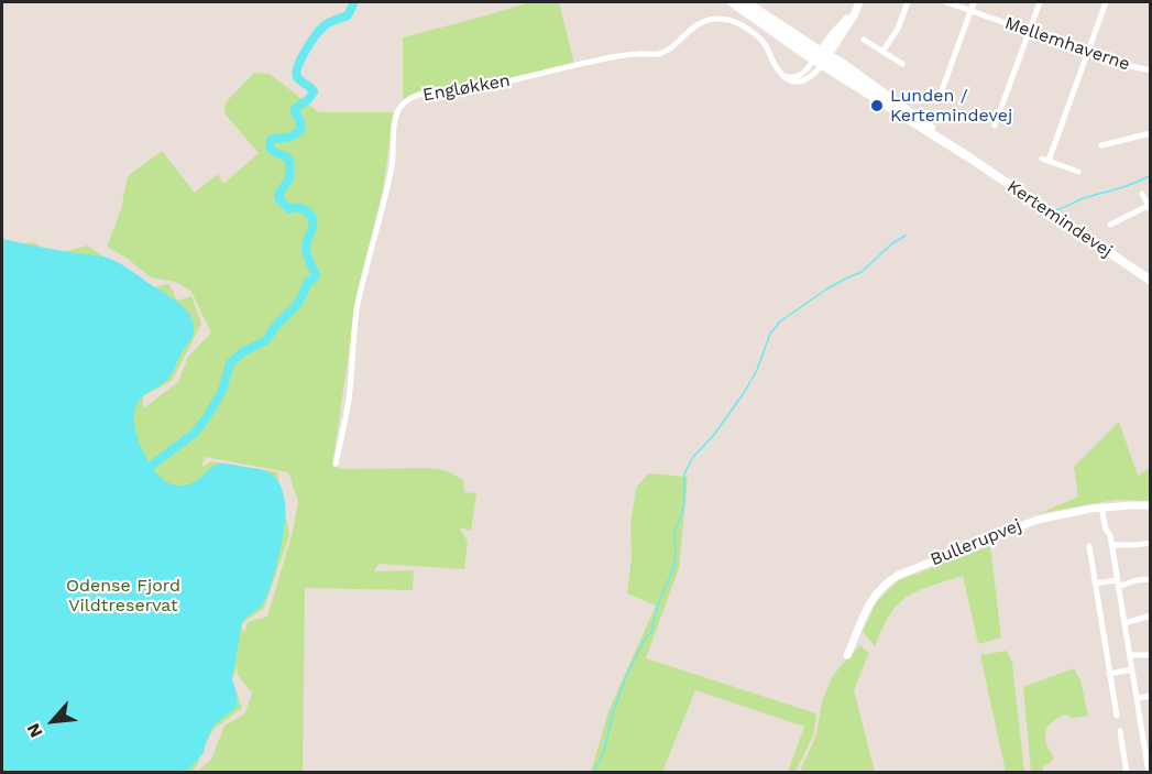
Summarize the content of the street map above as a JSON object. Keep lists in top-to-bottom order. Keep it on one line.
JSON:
{"streets":{"main road":["Kertemindevej"],"street":["Mellemhaverne","Engløkken","Bullerupvej"]},"crossings":[["Engløkken","Kertemindevej"]],"parks":["Odense Fjord Vildtreservat"],"places":["Lunden / Kertemindevej"],"north":"bottom left"}
